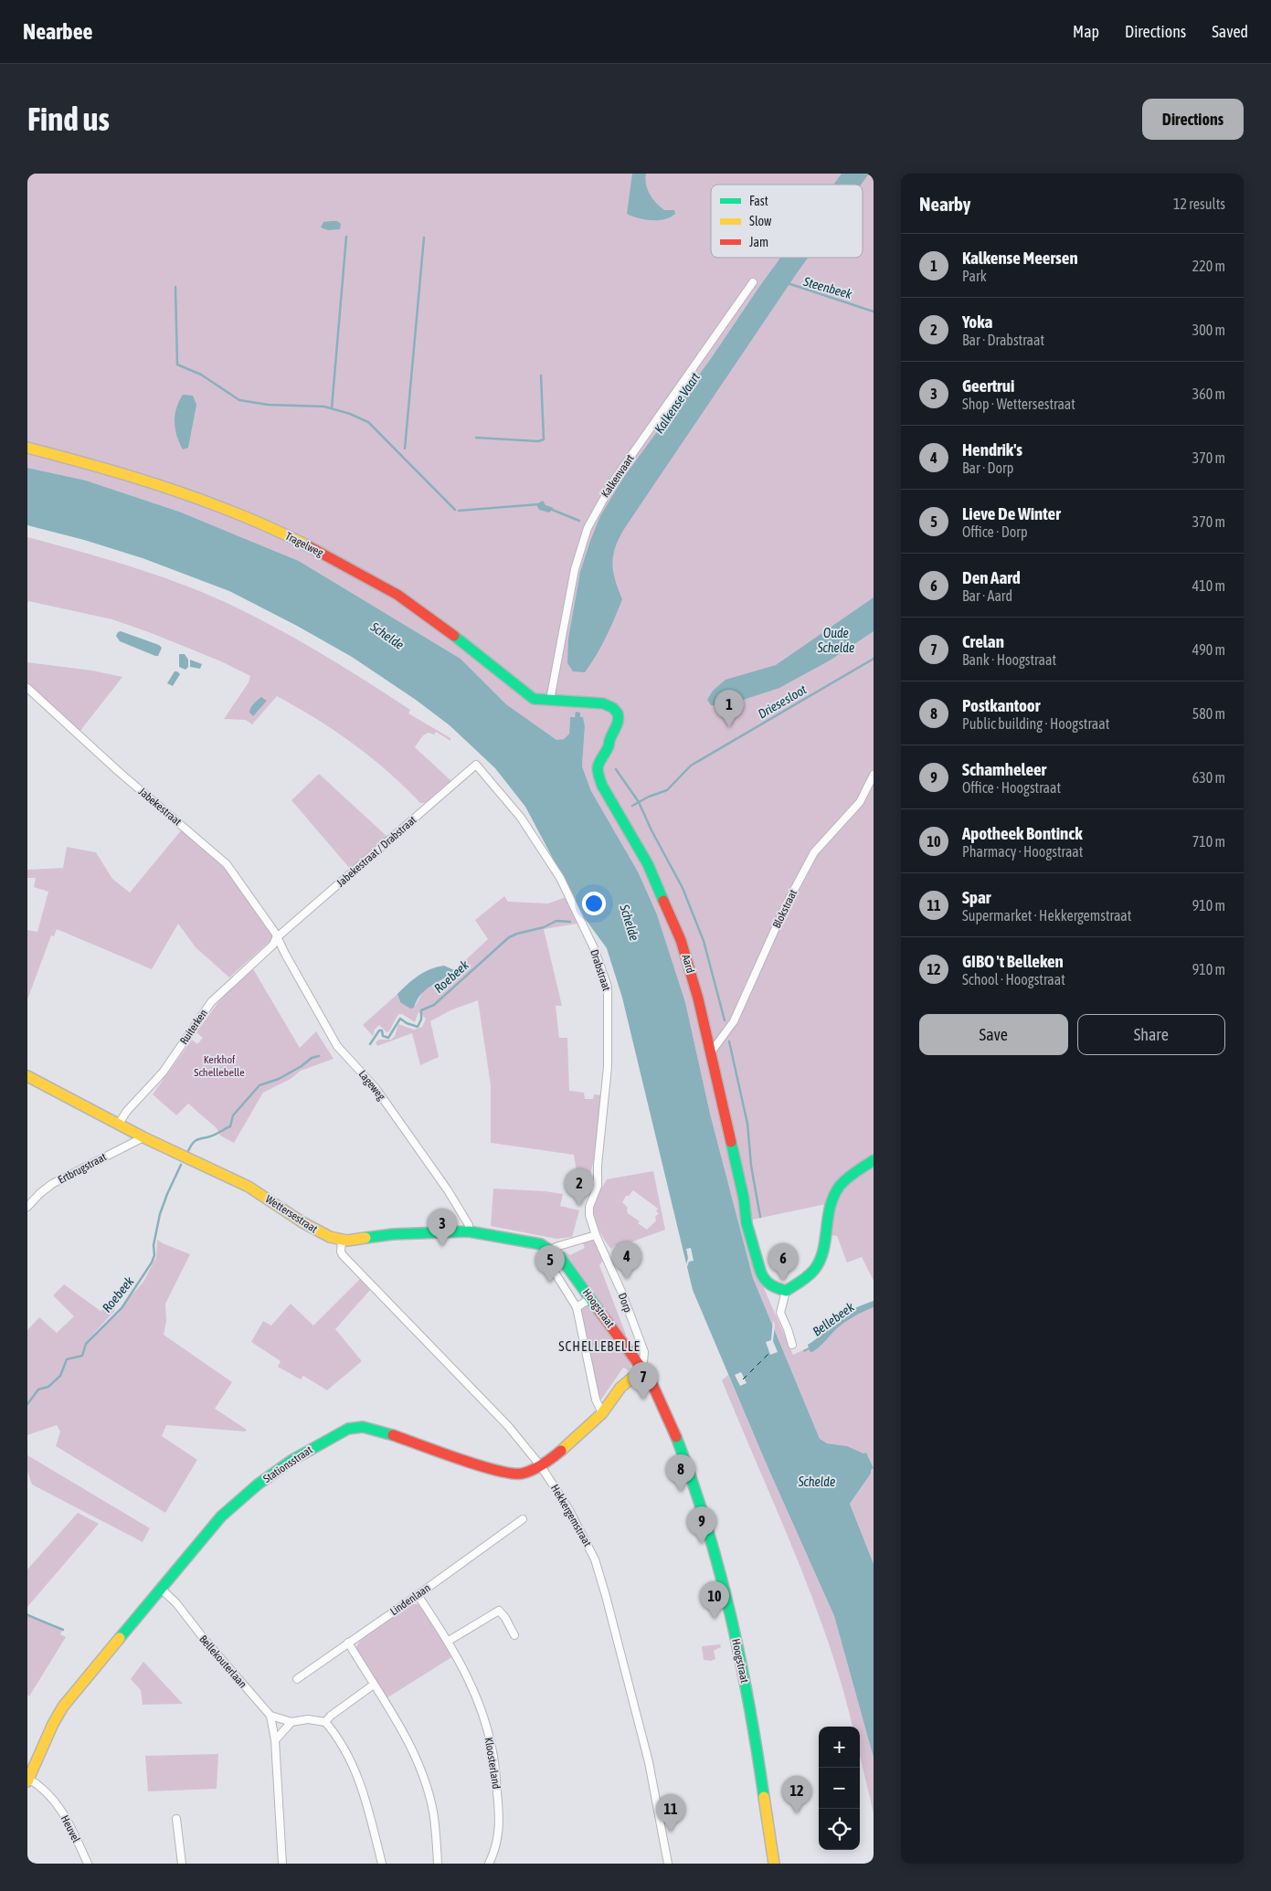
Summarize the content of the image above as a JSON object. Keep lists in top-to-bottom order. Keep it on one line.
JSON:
{"streets":{"street":["Kalkenvaart","Tragelweg","Jabekestraat","Jabekestraat / Drabstraat","Blokstraat","Aard","Drabstraat","Ruiterken","Lageweg","Ertbrugstraat","Wettersestraat","Dorp","Hoogstraat","Stationsstraat","Hekkergemstraat","Lindenlaan","Bellekouterlaan","Kloosterland","Heuvel"]},"crossings":[["Kalkenvaart","Tragelweg"],["Kalkenvaart","Aard"],["Tragelweg","Aard"],["Jabekestraat","Jabekestraat / Drabstraat"],["Jabekestraat","Ruiterken"],["Jabekestraat","Lageweg"],["Jabekestraat / Drabstraat","Drabstraat"],["Jabekestraat / Drabstraat","Ruiterken"],["Jabekestraat / Drabstraat","Lageweg"],["Blokstraat","Aard"],["Drabstraat","Dorp"],["Ruiterken","Lageweg"],["Ruiterken","Wettersestraat"],["Lageweg","Wettersestraat"],["Ertbrugstraat","Wettersestraat"],["Wettersestraat","Hoogstraat"],["Wettersestraat","Hekkergemstraat"],["Dorp","Hoogstraat"],["Dorp","Stationsstraat"],["Hoogstraat","Stationsstraat"],["Stationsstraat","Hekkergemstraat"],["Stationsstraat","Bellekouterlaan"],["Stationsstraat","Heuvel"],["Lindenlaan","Kloosterland"]],"districts":["SCHELLEBELLE"],"water":["Steenbeek","Kalkense Vaart","Oude Schelde","Schelde","Driesesloot","Roebeek","Bellebeek"],"parks":["Kerkhof Schellebelle"],"legend":["Fast","Slow","Jam"],"page":{"header":"Nearbee","nav":["Map","Directions","Saved"],"buttons":["Directions",["Save","Share"]],"title":"Find us","heading":["Nearby","12 results"],"list":[{"mark":"1","name":"Kalkense Meersen","note":"Park","value":"220 m"},{"mark":"2","name":"Yoka","note":"Bar · Drabstraat","value":"300 m"},{"mark":"3","name":"Geertrui","note":"Shop · Wettersestraat","value":"360 m"},{"mark":"4","name":"Hendrik's","note":"Bar · Dorp","value":"370 m"},{"mark":"5","name":"Lieve De Winter","note":"Office · Dorp","value":"370 m"},{"mark":"6","name":"Den Aard","note":"Bar · Aard","value":"410 m"},{"mark":"7","name":"Crelan","note":"Bank · Hoogstraat","value":"490 m"},{"mark":"8","name":"Postkantoor","note":"Public building · Hoogstraat","value":"580 m"},{"mark":"9","name":"Schamheleer","note":"Office · Hoogstraat","value":"630 m"},{"mark":"10","name":"Apotheek Bontinck","note":"Pharmacy · Hoogstraat","value":"710 m"},{"mark":"11","name":"Spar","note":"Supermarket · Hekkergemstraat","value":"910 m"},{"mark":"12","name":"GIBO 't Belleken","note":"School · Hoogstraat","value":"910 m"}],"pins":["1","2","3","4","6","5","7","8","9","10","12","11"],"map_buttons":["+","−"]}}
